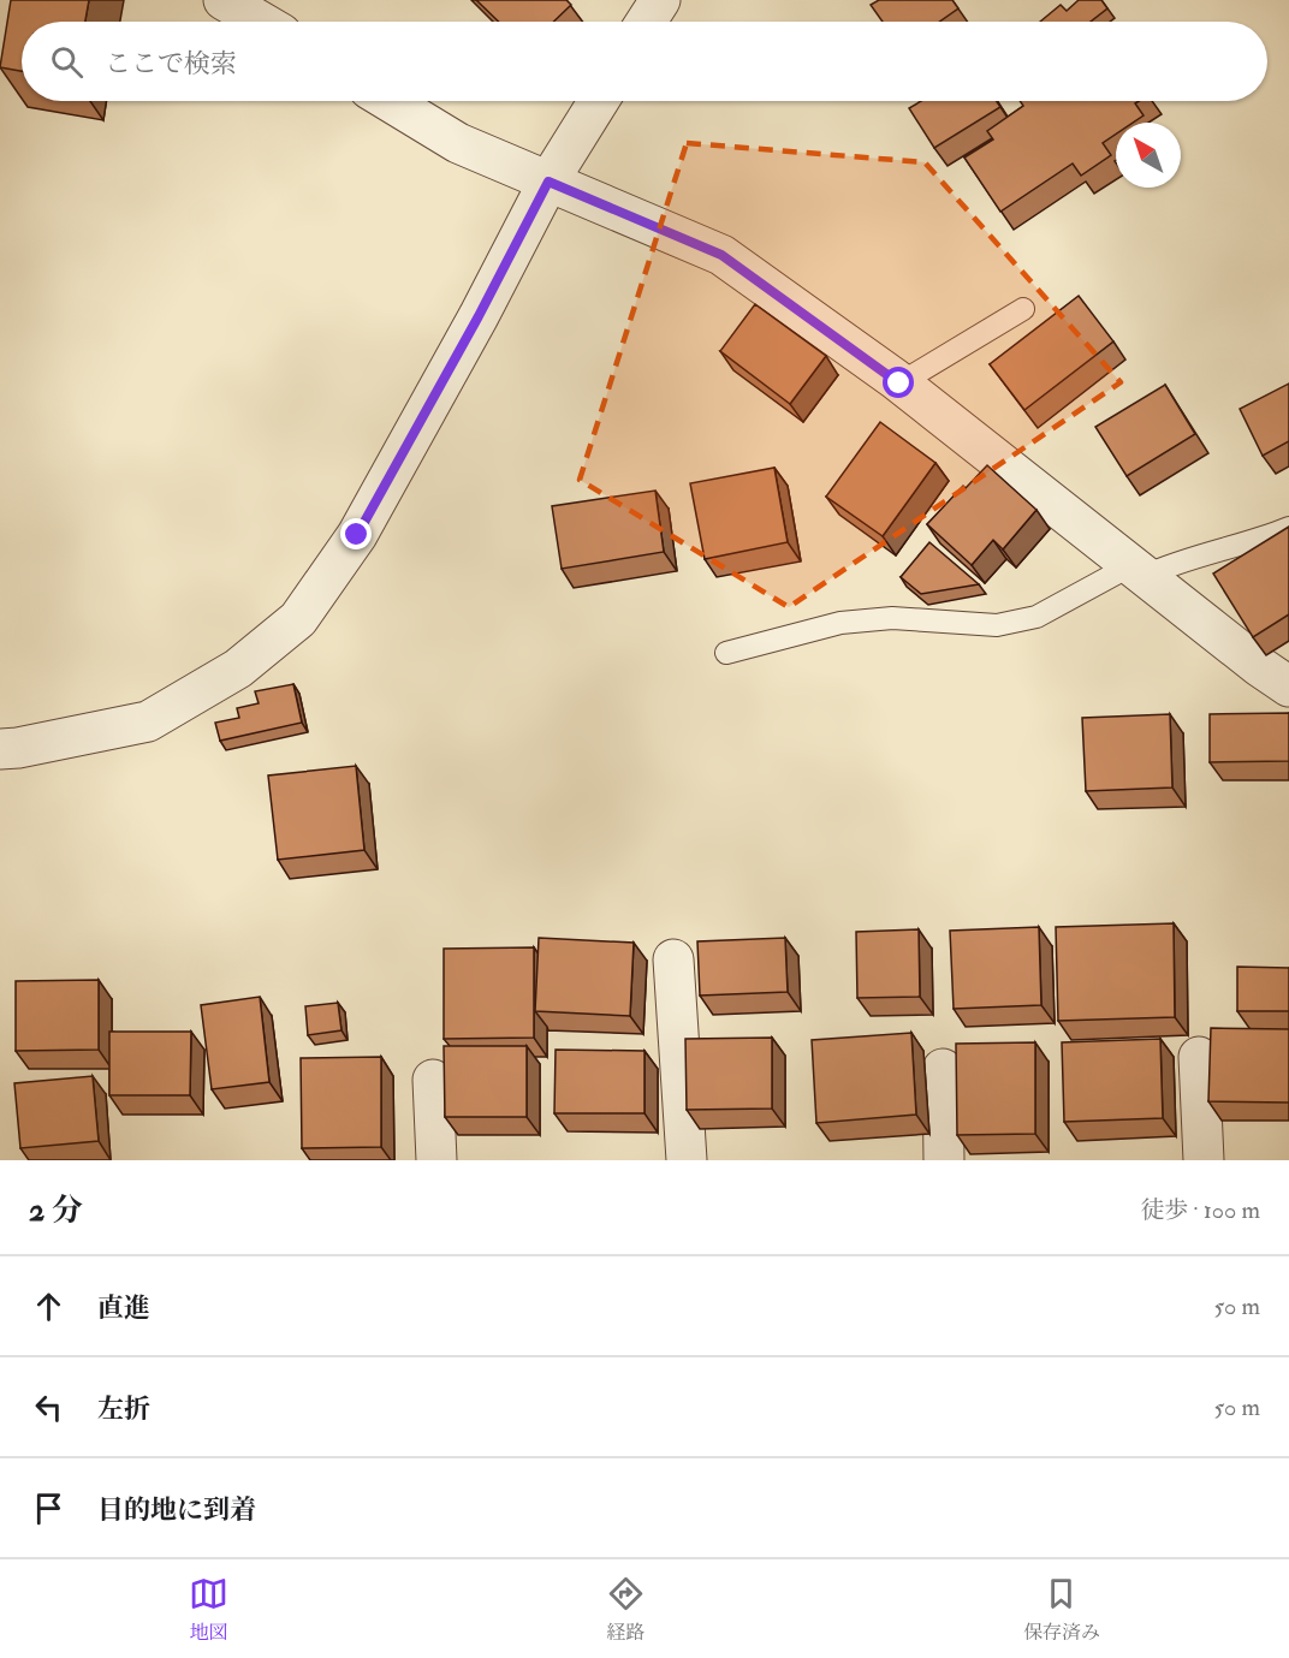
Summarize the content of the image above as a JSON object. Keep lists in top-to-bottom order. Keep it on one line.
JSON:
{"north":"top left","page":{"search":"ここで検索","heading":["2 分","徒歩 · 100 m"],"list":[["直進","50 m"],["左折","50 m"],"目的地に到着"],"nav":["地図","経路","保存済み"]}}
